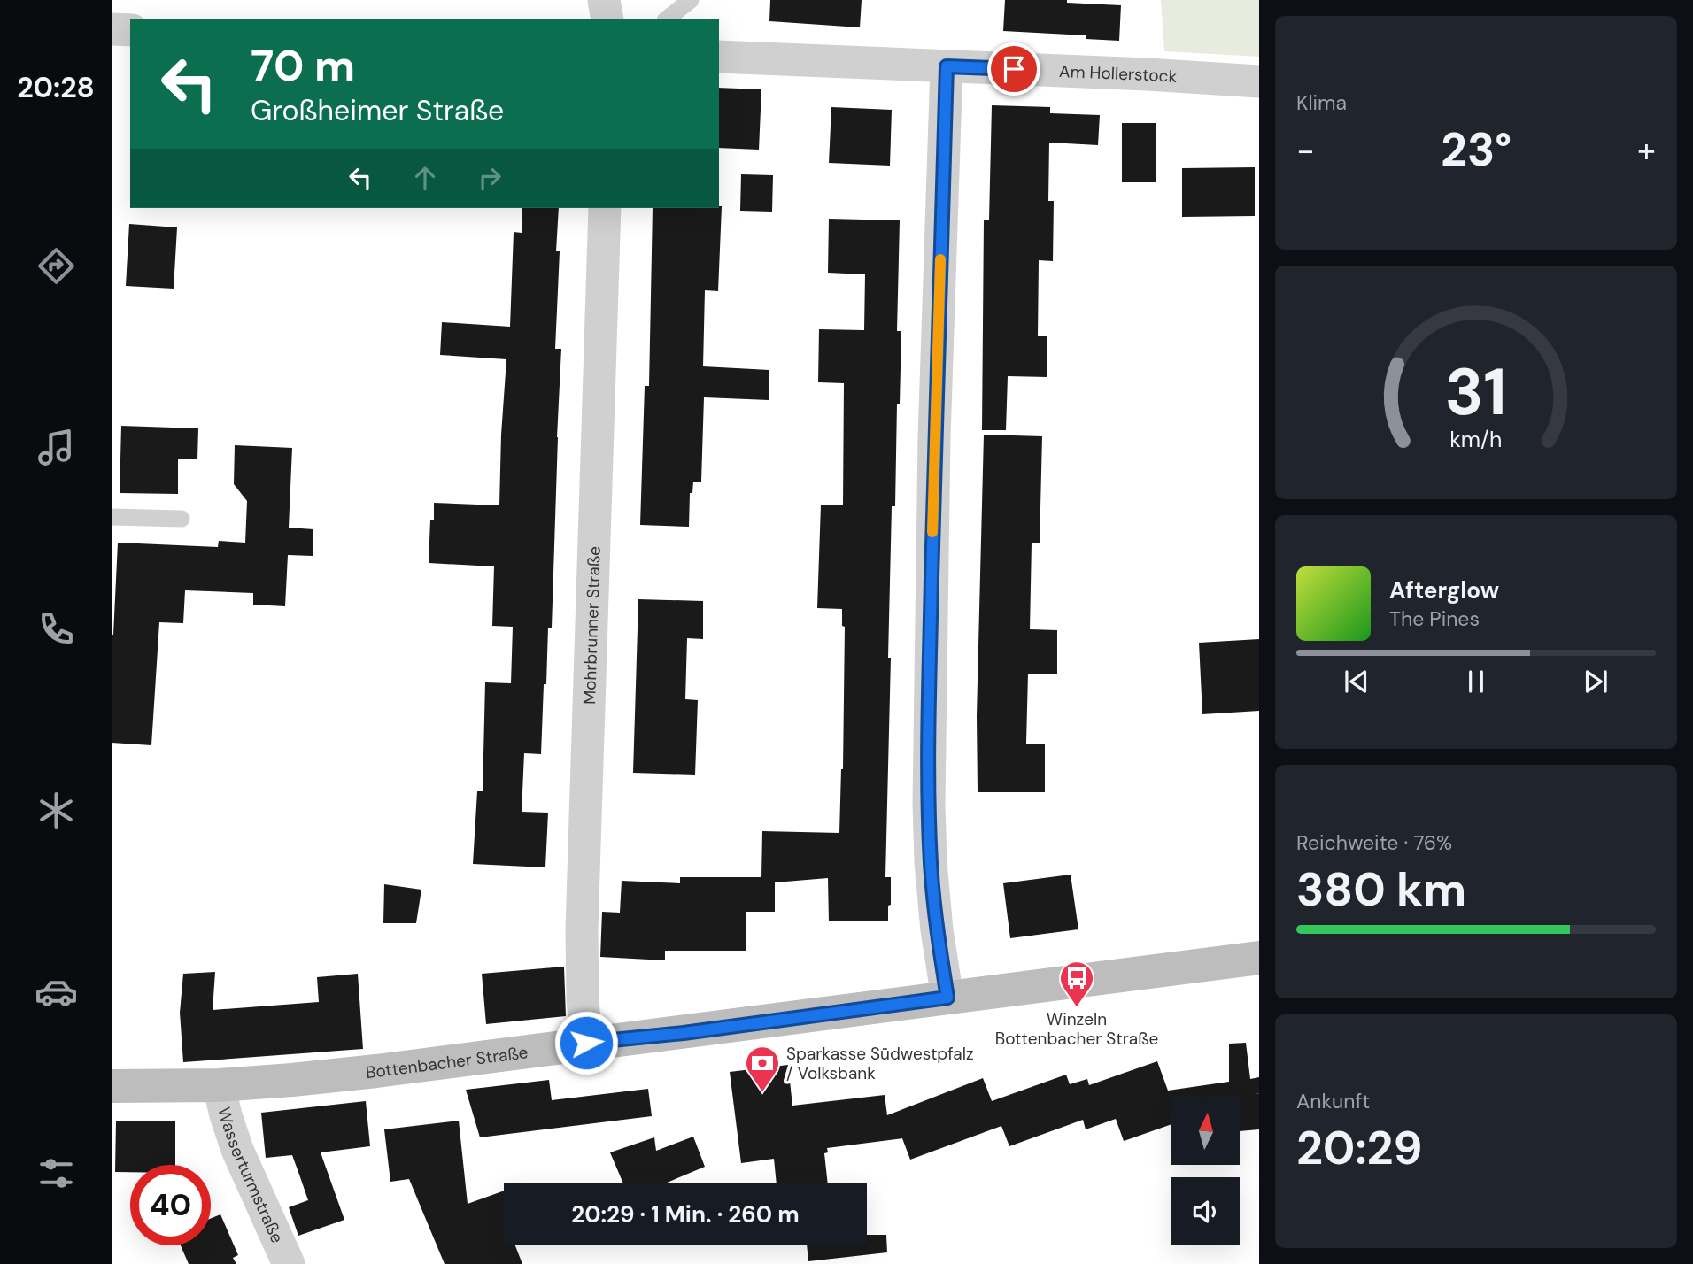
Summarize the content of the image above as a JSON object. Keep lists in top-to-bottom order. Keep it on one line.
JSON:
{"streets":{"street":["Am Hollerstock","Mohrbrunner Straße","Bottenbacher Straße","Wasserturmstraße"]},"crossings":[["Mohrbrunner Straße","Bottenbacher Straße"],["Bottenbacher Straße","Wasserturmstraße"]],"places":{"bus stop":["Winzeln Bottenbacher Straße"],"bank":["Sparkasse Südwestpfalz / Volksbank"]},"north":"top","page":{"tabs":"20:28","tile":["Klima",["Reichweite · 76%","380 km"],["Ankunft","20:29"]],"turn":["70 m","Großheimer Straße"],"heat":["−","23°","+"],"song":["Afterglow","The Pines"],"limit":"40","trip":"20:29 · 1 Min. · 260 m","gauge":["31","km/h"]}}
